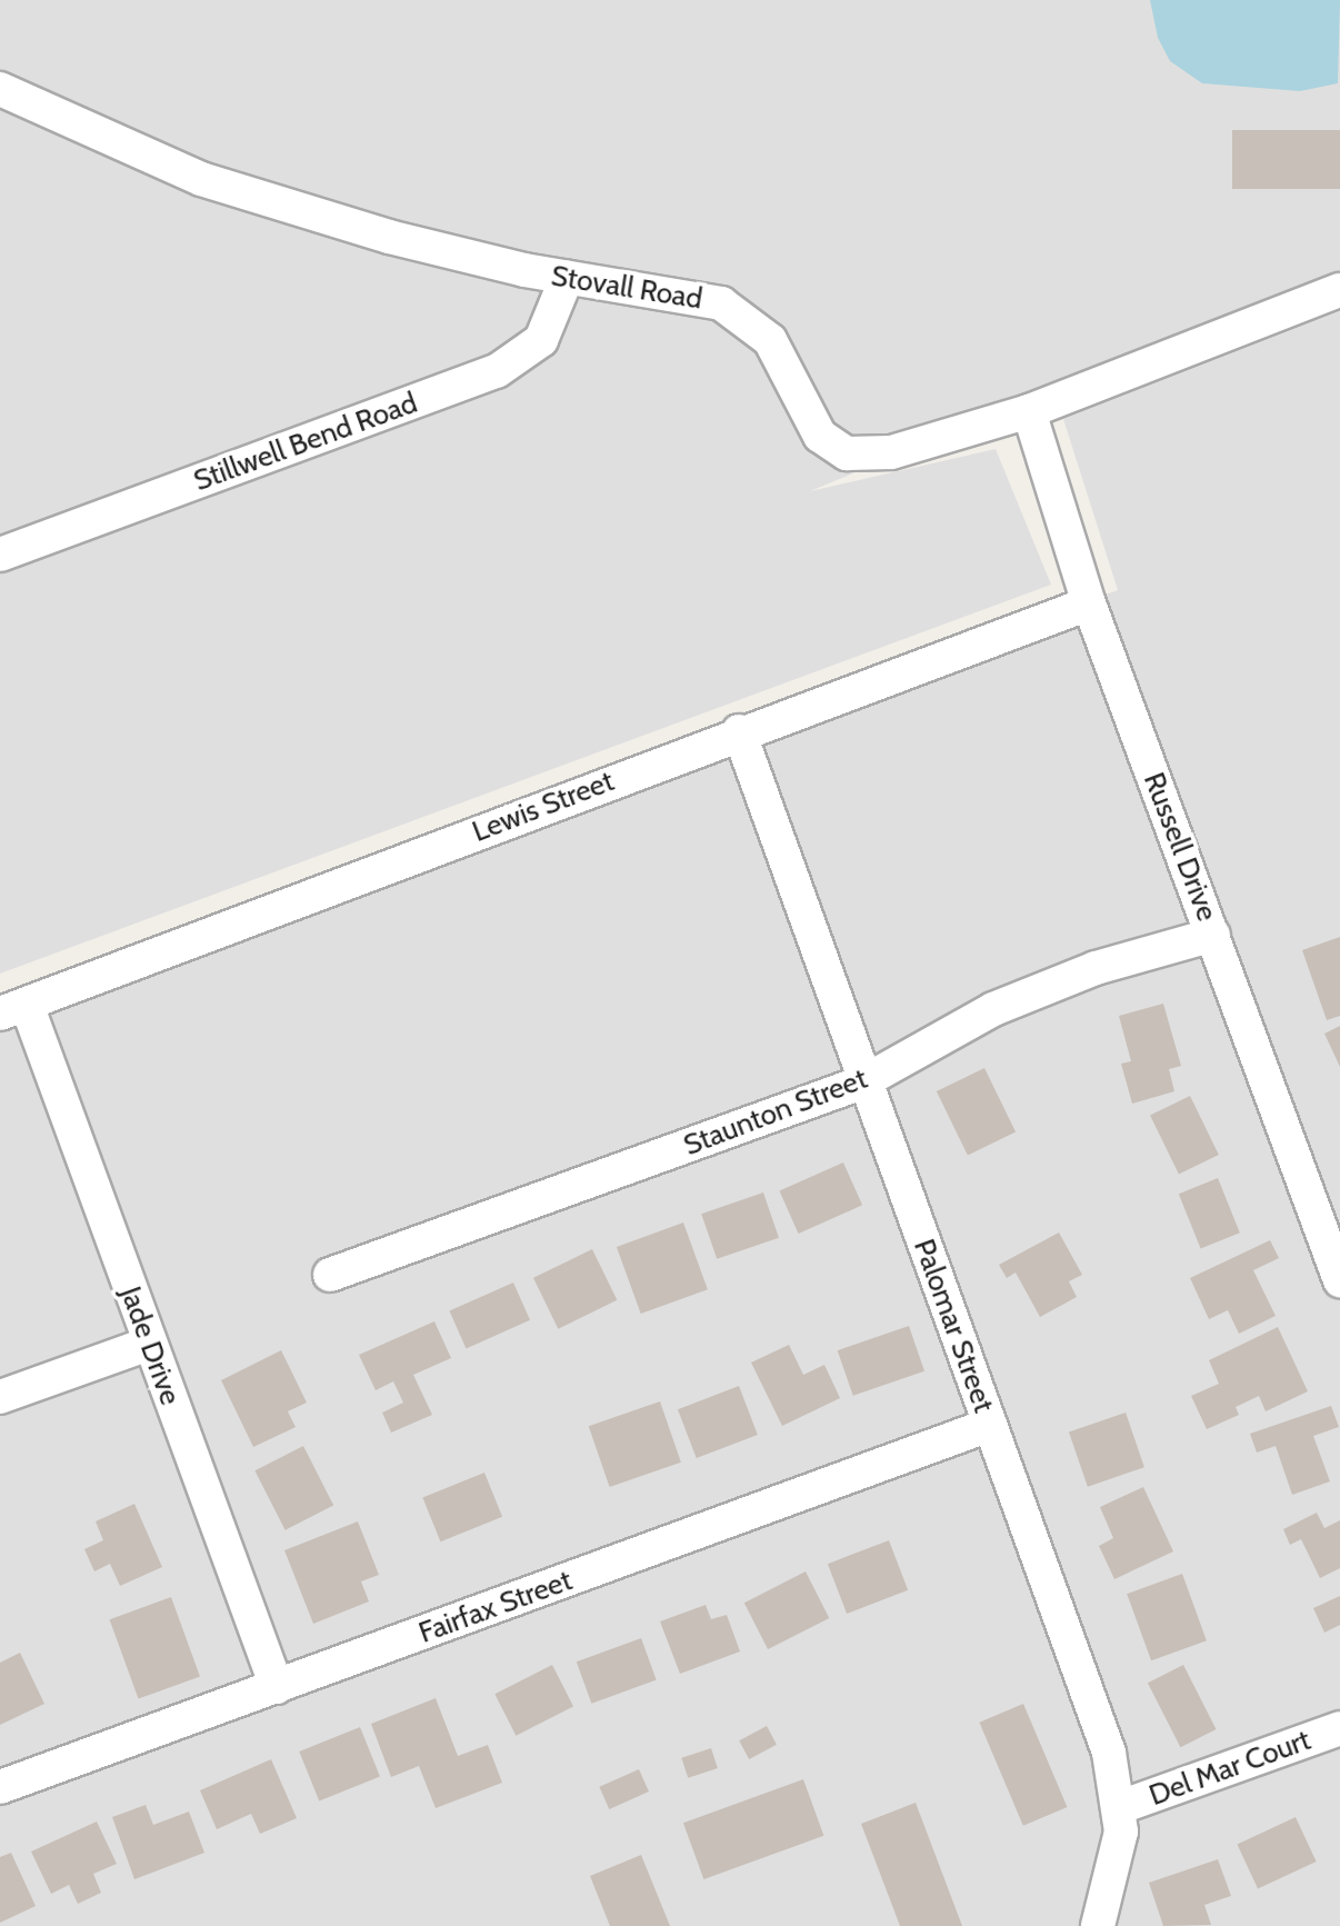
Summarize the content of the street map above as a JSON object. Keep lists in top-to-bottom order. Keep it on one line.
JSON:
{"streets":{"street":["Stovall Road","Stillwell Bend Road","Lewis Street","Russell Drive","Staunton Street","Palomar Street","Jade Drive","Fairfax Street","Del Mar Court"]},"crossings":[["Stovall Road","Stillwell Bend Road"],["Stovall Road","Russell Drive"],["Lewis Street","Russell Drive"],["Lewis Street","Palomar Street"],["Lewis Street","Jade Drive"],["Russell Drive","Staunton Street"],["Staunton Street","Palomar Street"],["Palomar Street","Fairfax Street"],["Palomar Street","Del Mar Court"],["Jade Drive","Fairfax Street"]]}
